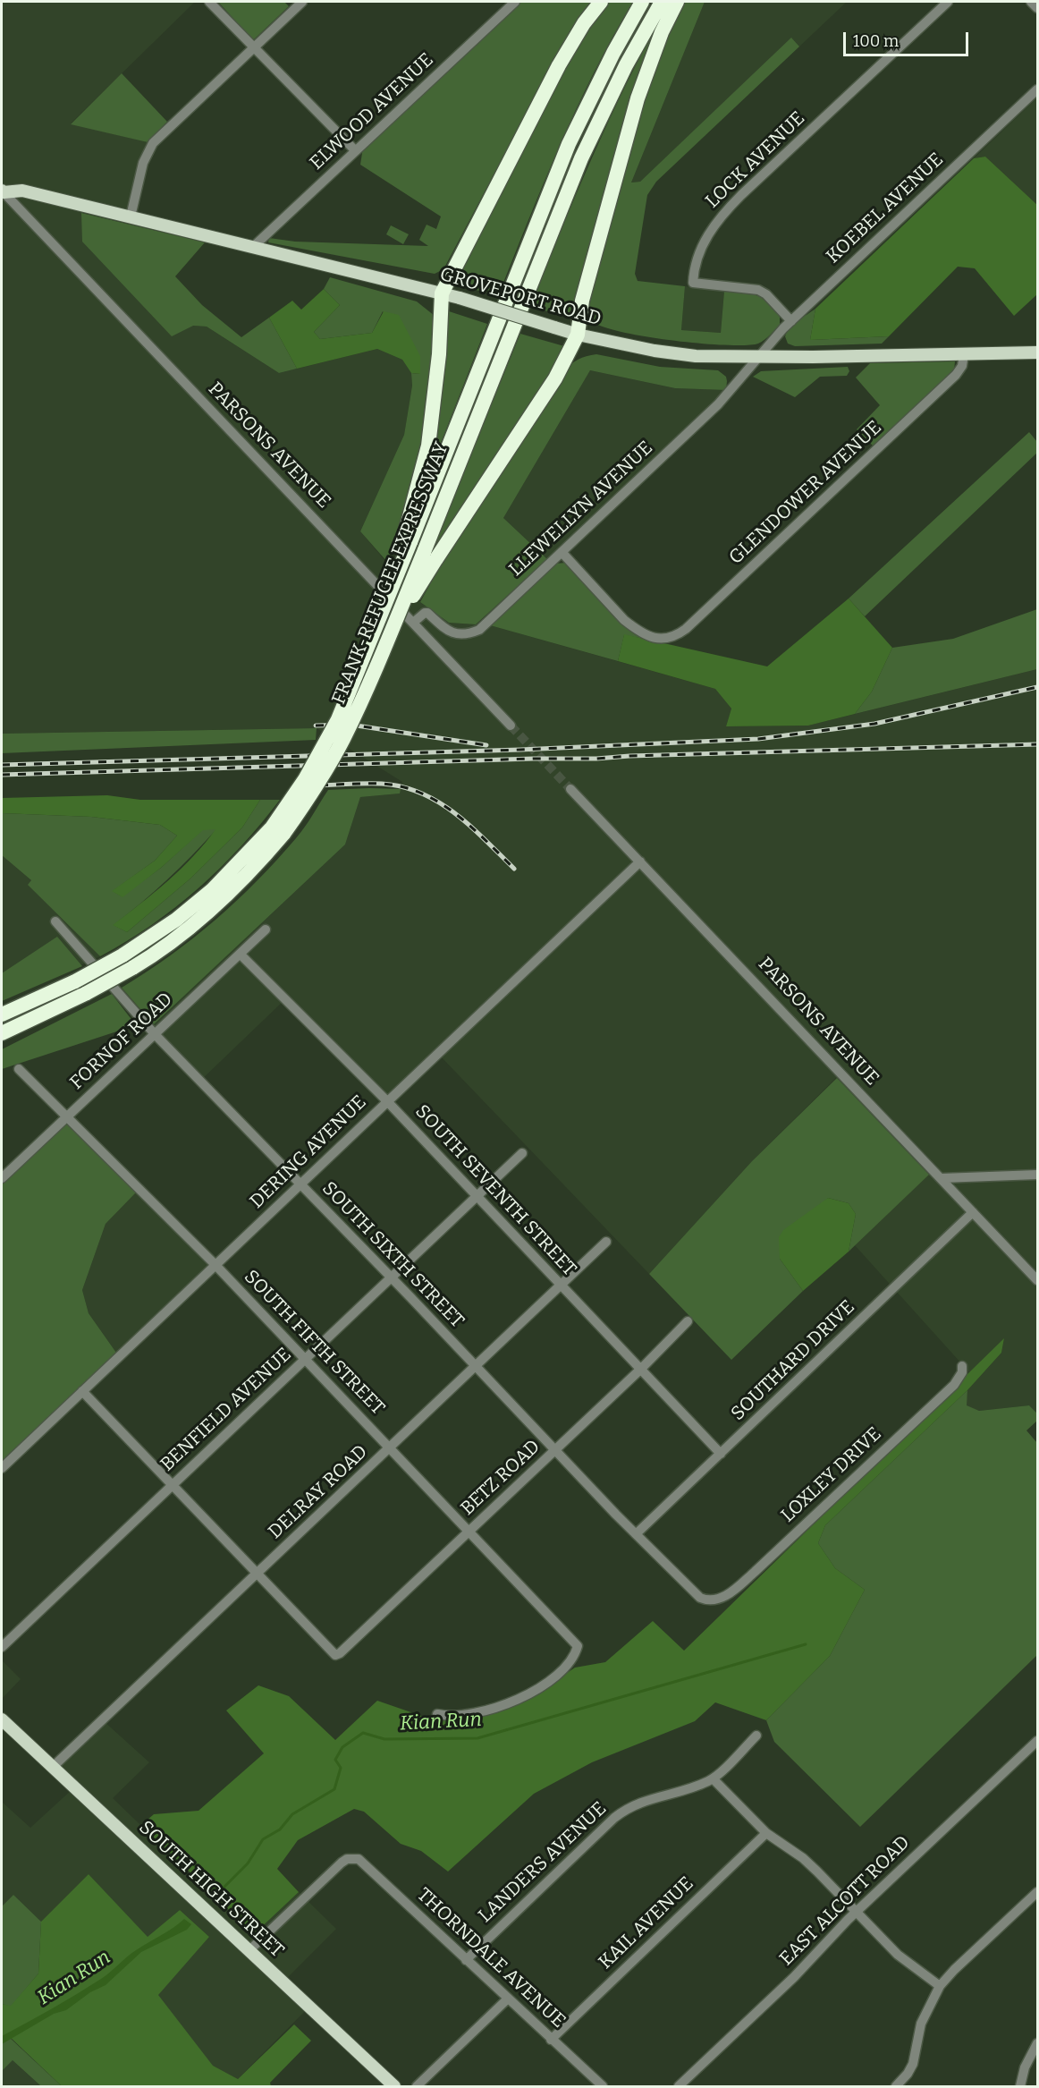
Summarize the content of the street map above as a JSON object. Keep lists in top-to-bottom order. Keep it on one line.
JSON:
{"streets":{"highway":["FRANK-REFUGEE EXPRESSWAY"],"main road":["GROVEPORT ROAD","SOUTH HIGH STREET"],"street":["ELWOOD AVENUE","LOCK AVENUE","KOEBEL AVENUE","PARSONS AVENUE","GLENDOWER AVENUE","LLEWELLYN AVENUE","FORNOF ROAD","DERING AVENUE","SOUTH SEVENTH STREET","SOUTH SIXTH STREET","SOUTH FIFTH STREET","SOUTHARD DRIVE","BENFIELD AVENUE","LOXLEY DRIVE","BETZ ROAD","DELRAY ROAD","LANDERS AVENUE","EAST ALCOTT ROAD","KAIL AVENUE","THORNDALE AVENUE"]},"crossings":[["ELWOOD AVENUE","GROVEPORT ROAD"],["LOCK AVENUE","KOEBEL AVENUE"],["KOEBEL AVENUE","GROVEPORT ROAD"],["KOEBEL AVENUE","LLEWELLYN AVENUE"],["GROVEPORT ROAD","PARSONS AVENUE"],["GROVEPORT ROAD","GLENDOWER AVENUE"],["GROVEPORT ROAD","LLEWELLYN AVENUE"],["PARSONS AVENUE","LLEWELLYN AVENUE"],["PARSONS AVENUE","DERING AVENUE"],["PARSONS AVENUE","SOUTHARD DRIVE"],["GLENDOWER AVENUE","LLEWELLYN AVENUE"],["FORNOF ROAD","SOUTH SEVENTH STREET"],["FORNOF ROAD","SOUTH SIXTH STREET"],["FORNOF ROAD","SOUTH FIFTH STREET"],["DERING AVENUE","SOUTH SEVENTH STREET"],["DERING AVENUE","SOUTH SIXTH STREET"],["DERING AVENUE","SOUTH FIFTH STREET"],["SOUTH SEVENTH STREET","SOUTHARD DRIVE"],["SOUTH SEVENTH STREET","BENFIELD AVENUE"],["SOUTH SEVENTH STREET","BETZ ROAD"],["SOUTH SEVENTH STREET","DELRAY ROAD"],["SOUTH SIXTH STREET","SOUTHARD DRIVE"],["SOUTH SIXTH STREET","BENFIELD AVENUE"],["SOUTH SIXTH STREET","LOXLEY DRIVE"],["SOUTH SIXTH STREET","BETZ ROAD"],["SOUTH SIXTH STREET","DELRAY ROAD"],["SOUTH FIFTH STREET","BENFIELD AVENUE"],["SOUTH FIFTH STREET","BETZ ROAD"],["SOUTH FIFTH STREET","DELRAY ROAD"],["BETZ ROAD","DELRAY ROAD"],["DELRAY ROAD","SOUTH HIGH STREET"],["LANDERS AVENUE","THORNDALE AVENUE"],["SOUTH HIGH STREET","THORNDALE AVENUE"],["KAIL AVENUE","THORNDALE AVENUE"]],"water":["Kian Run"],"scale_bar":"100 m"}
